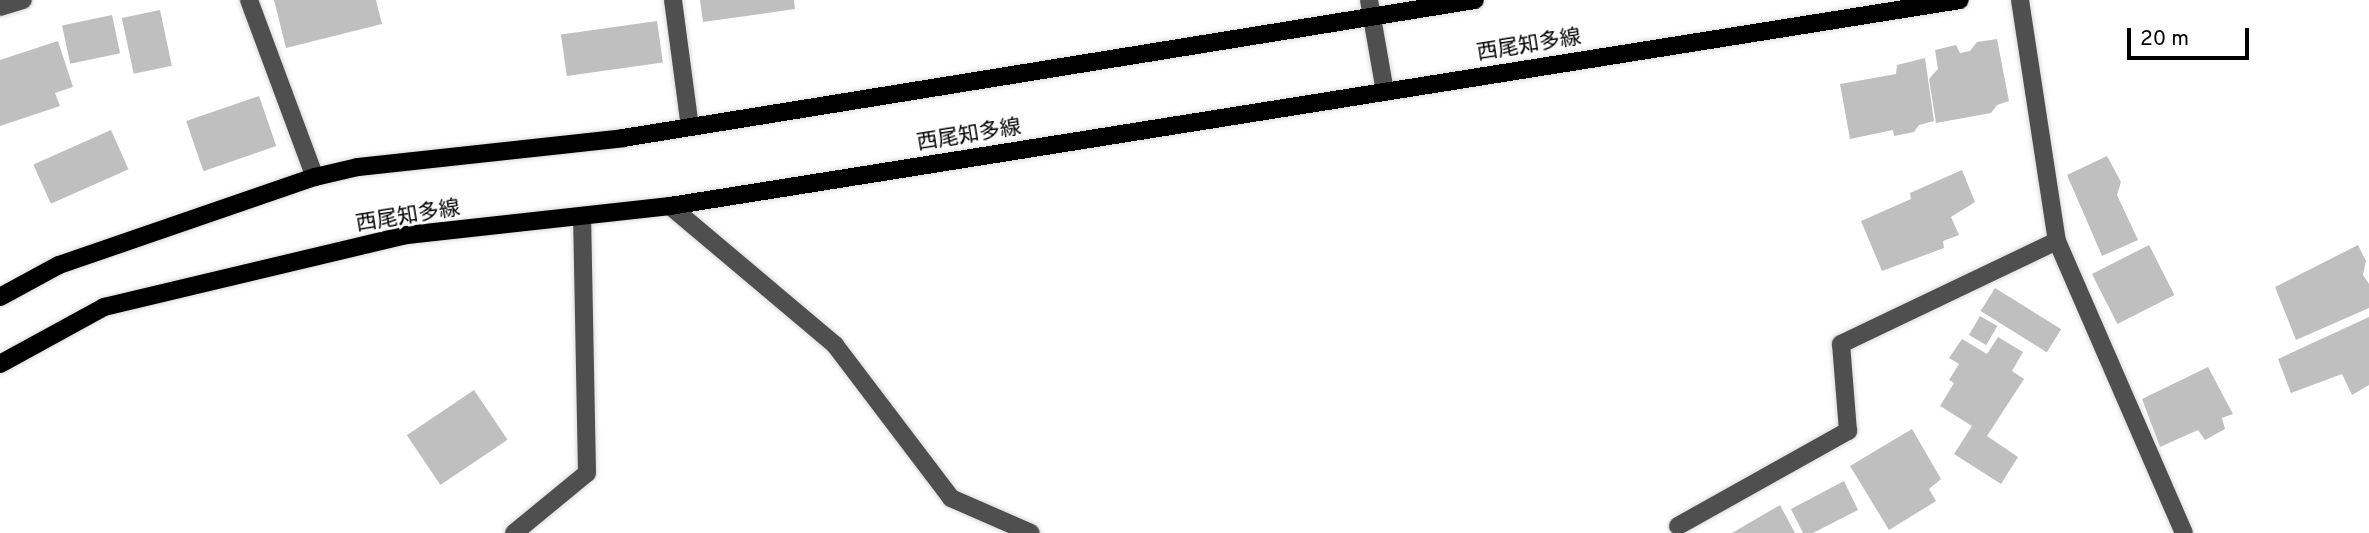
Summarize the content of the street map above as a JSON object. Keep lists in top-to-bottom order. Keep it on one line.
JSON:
{"streets":{"main road":["西尾知多線"]},"scale_bar":"20 m"}
